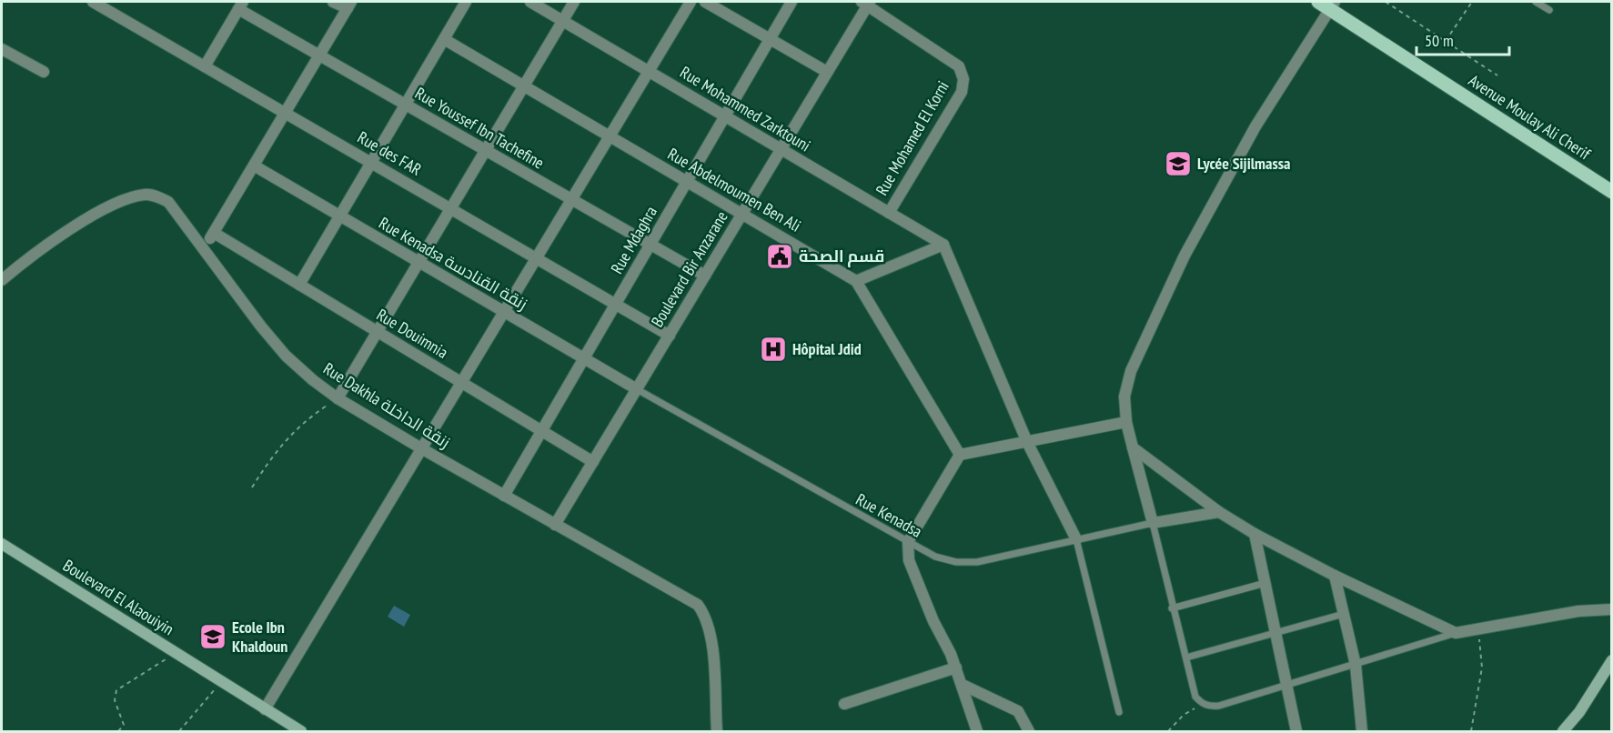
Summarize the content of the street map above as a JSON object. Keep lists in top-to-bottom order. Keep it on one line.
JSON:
{"streets":{"main road":["Avenue Moulay Ali Cherif"],"street":["Rue Mohammed Zarktouni","Rue Youssef Ibn Tachefine","Rue Mohamed El Korni","Rue des FAR","Rue Abdelmoumen Ben Ali","Rue Mdaghra","Rue Kenadsa زنقة القنادسة","Boulevard Bir Anzarane","Rue Douimnia","Rue Dakhla زنقة الداخلة","Boulevard El Alaouiyin"],"lane":["Rue Kenadsa"]},"crossings":[["Rue Mohammed Zarktouni","Rue Mohamed El Korni"],["Rue Mohammed Zarktouni","Rue Mdaghra"],["Rue Mohammed Zarktouni","Boulevard Bir Anzarane"],["Rue Youssef Ibn Tachefine","Rue Mdaghra"],["Rue Youssef Ibn Tachefine","Boulevard Bir Anzarane"],["Rue Mohamed El Korni","Boulevard Bir Anzarane"],["Rue des FAR","Rue Mdaghra"],["Rue des FAR","Boulevard Bir Anzarane"],["Rue Abdelmoumen Ben Ali","Rue Mdaghra"],["Rue Abdelmoumen Ben Ali","Boulevard Bir Anzarane"],["Rue Mdaghra","Rue Kenadsa زنقة القنادسة"],["Rue Mdaghra","Rue Douimnia"],["Rue Mdaghra","Rue Dakhla زنقة الداخلة"],["Rue Kenadsa زنقة القنادسة","Boulevard Bir Anzarane"],["Rue Kenadsa زنقة القنادسة","Rue Kenadsa"],["Boulevard Bir Anzarane","Rue Douimnia"],["Boulevard Bir Anzarane","Rue Dakhla زنقة الداخلة"],["Boulevard Bir Anzarane","Rue Kenadsa"]],"places":{"school or university":["Lycée Sijilmassa","Ecole Ibn Khaldoun"],"public building":["قسم الصحة"],"hospital":["Hôpital Jdid"]},"scale_bar":"50 m"}
